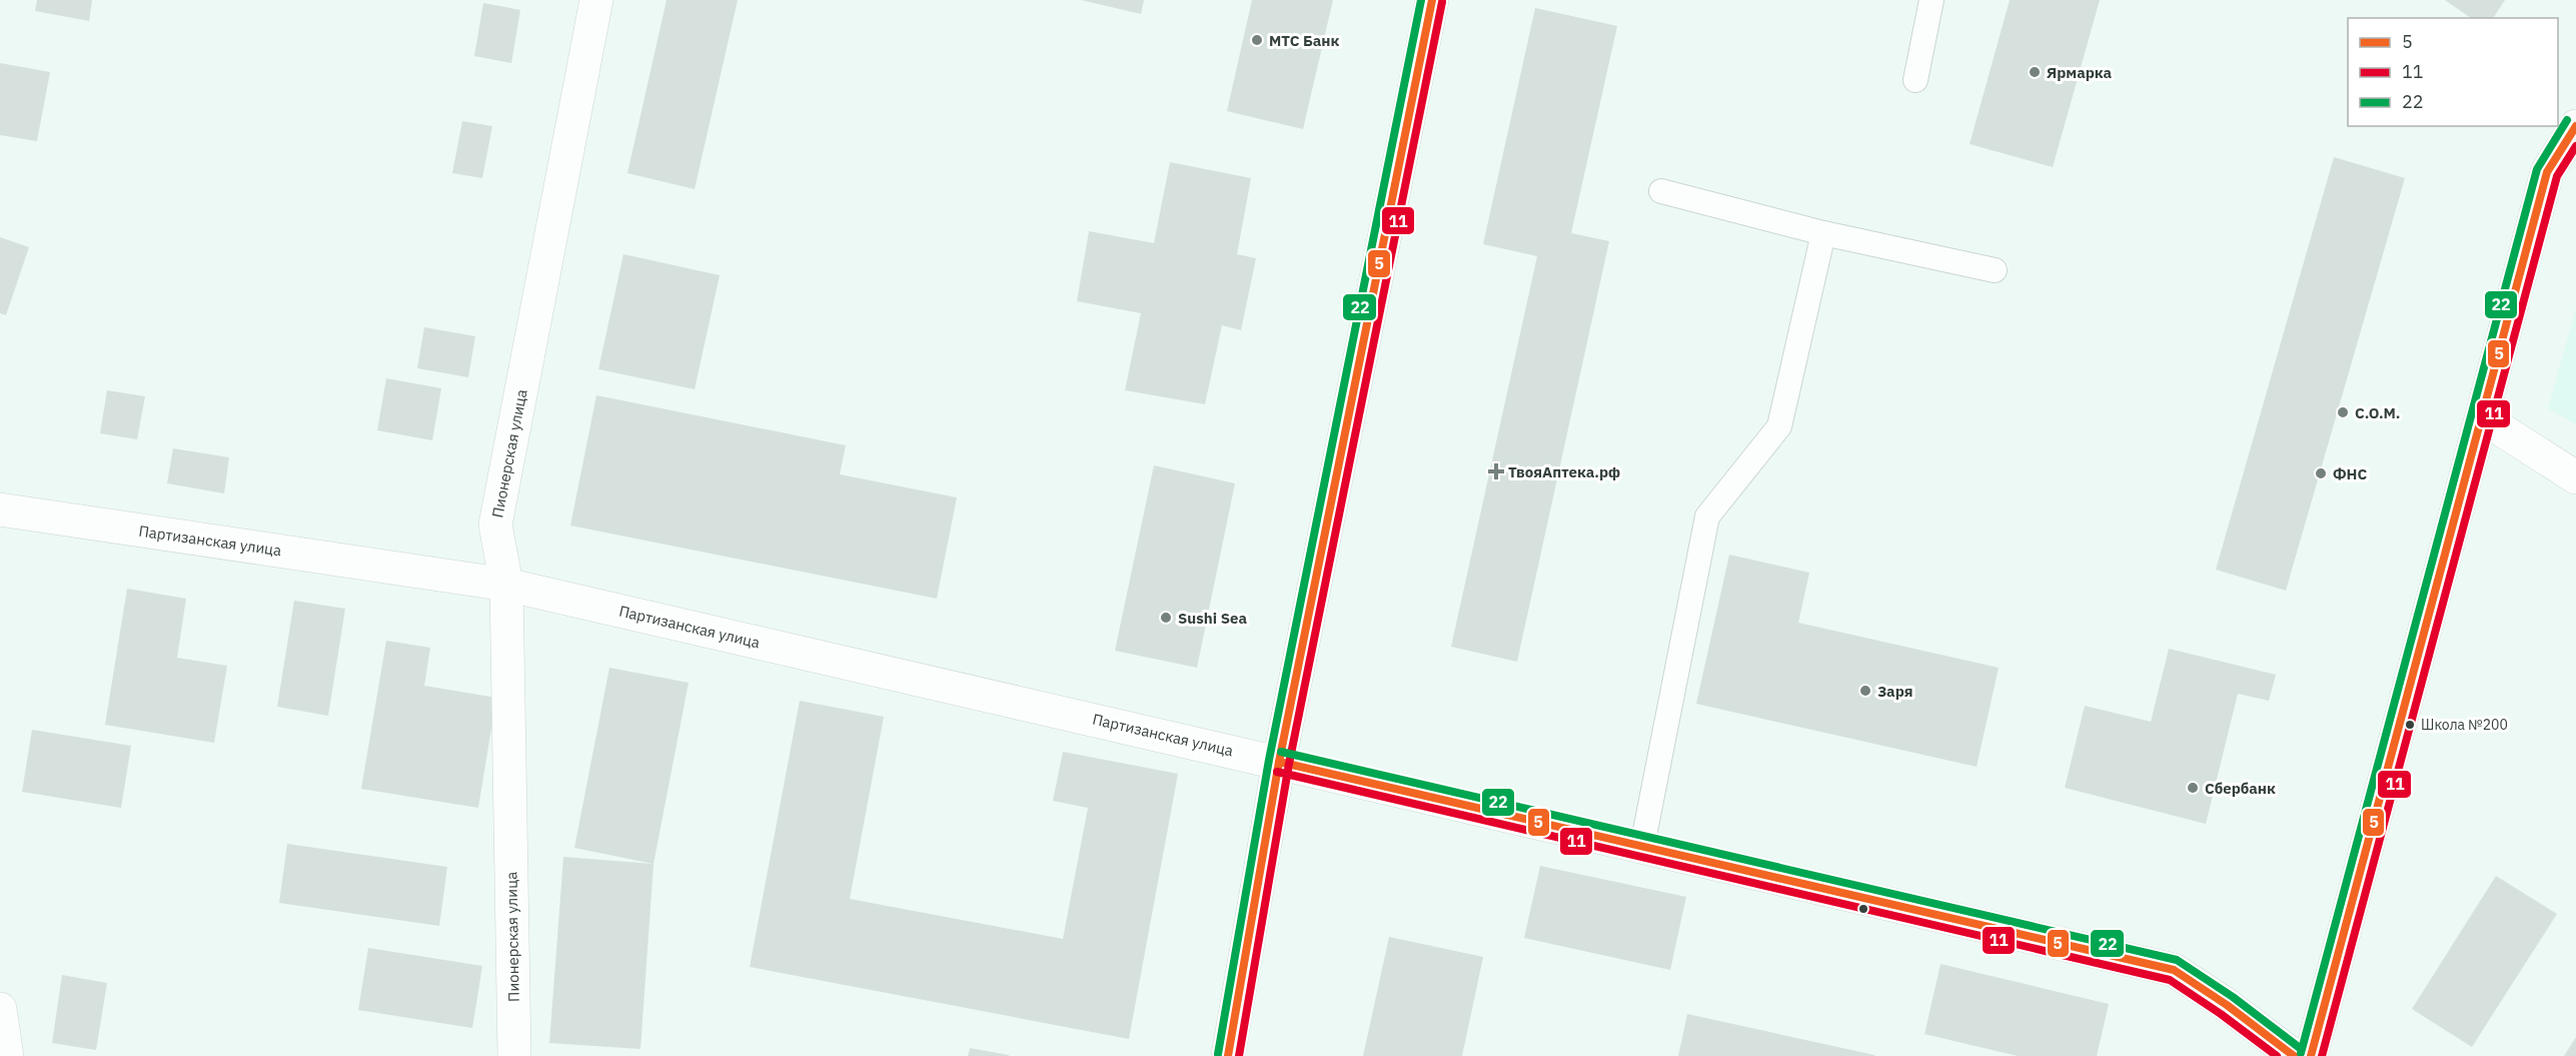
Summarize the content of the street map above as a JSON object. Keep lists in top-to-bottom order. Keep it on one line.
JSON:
{"streets":{"street":["Пионерская улица","Партизанская улица"]},"crossings":[["Пионерская улица","Партизанская улица"]],"places":{"other":["МТС Банк","Ярмарка","С.О.М.","ФНС","Sushi Sea","Заря","Школа №200","Сбербанк"],"health":["ТвояАптека.рф"]},"lines":["transit line 5","transit line 22","transit line 11"],"legend":["5","11","22"]}
